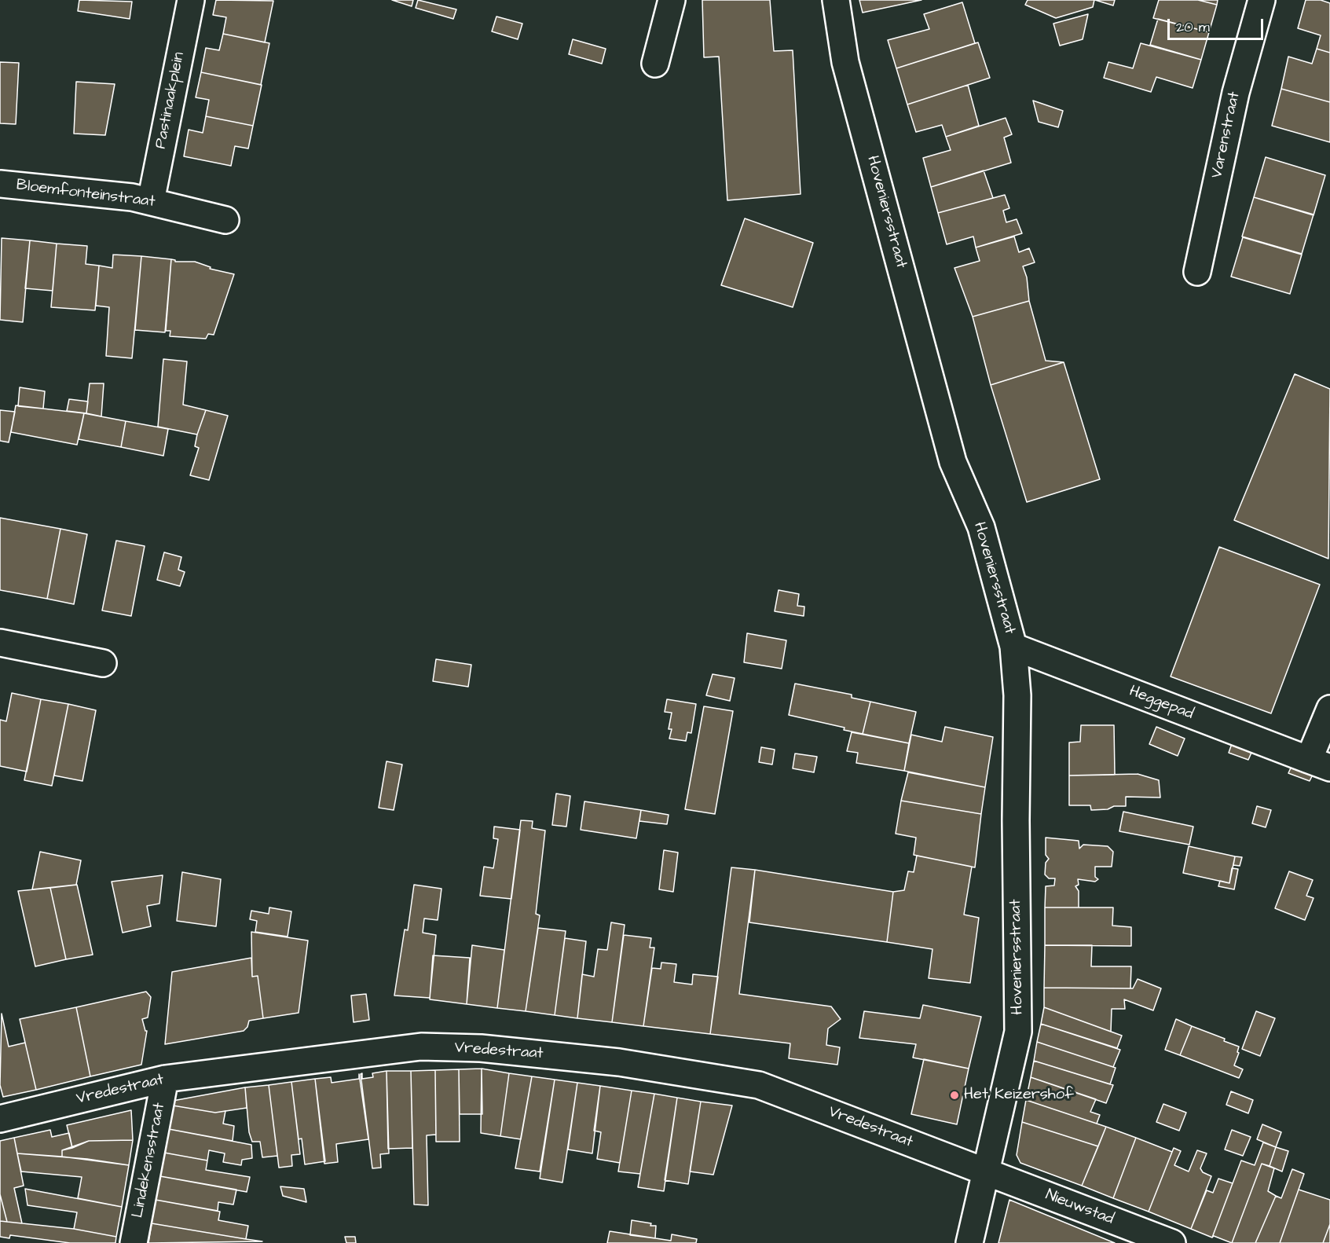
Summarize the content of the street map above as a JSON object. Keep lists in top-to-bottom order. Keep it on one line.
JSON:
{"streets":{"street":["Pastinaakplein","Varenstraat","Bloemfonteinstraat","Hoveniersstraat","Heggepad","Vredestraat","Lindekensstraat","Nieuwstad"]},"crossings":[["Pastinaakplein","Bloemfonteinstraat"],["Hoveniersstraat","Heggepad"],["Hoveniersstraat","Vredestraat"],["Hoveniersstraat","Nieuwstad"],["Vredestraat","Lindekensstraat"],["Vredestraat","Nieuwstad"]],"places":["Het Keizershof"],"scale_bar":"20 m"}
